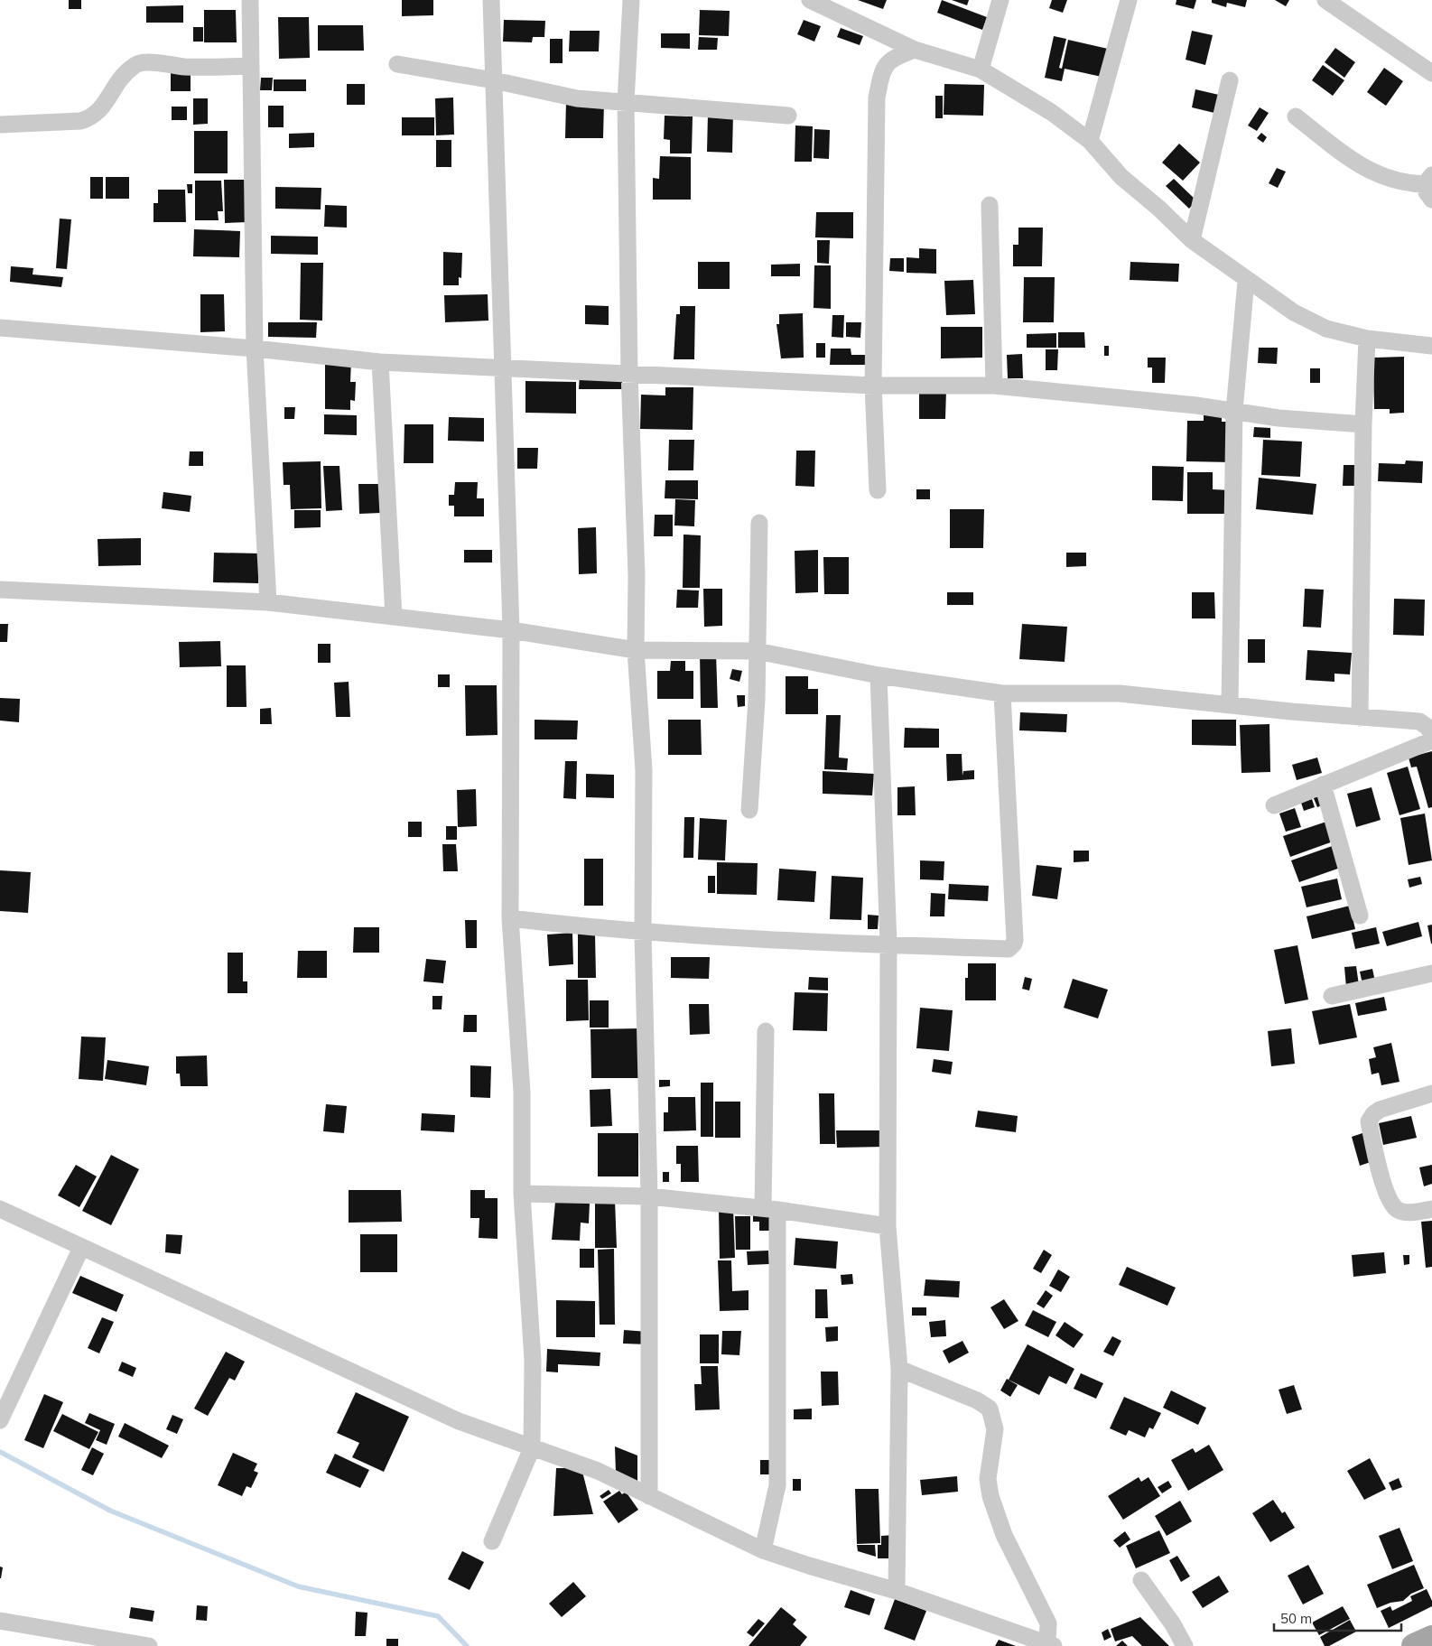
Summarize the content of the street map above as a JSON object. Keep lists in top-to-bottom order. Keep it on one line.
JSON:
{"scale_bar":"50 m"}
